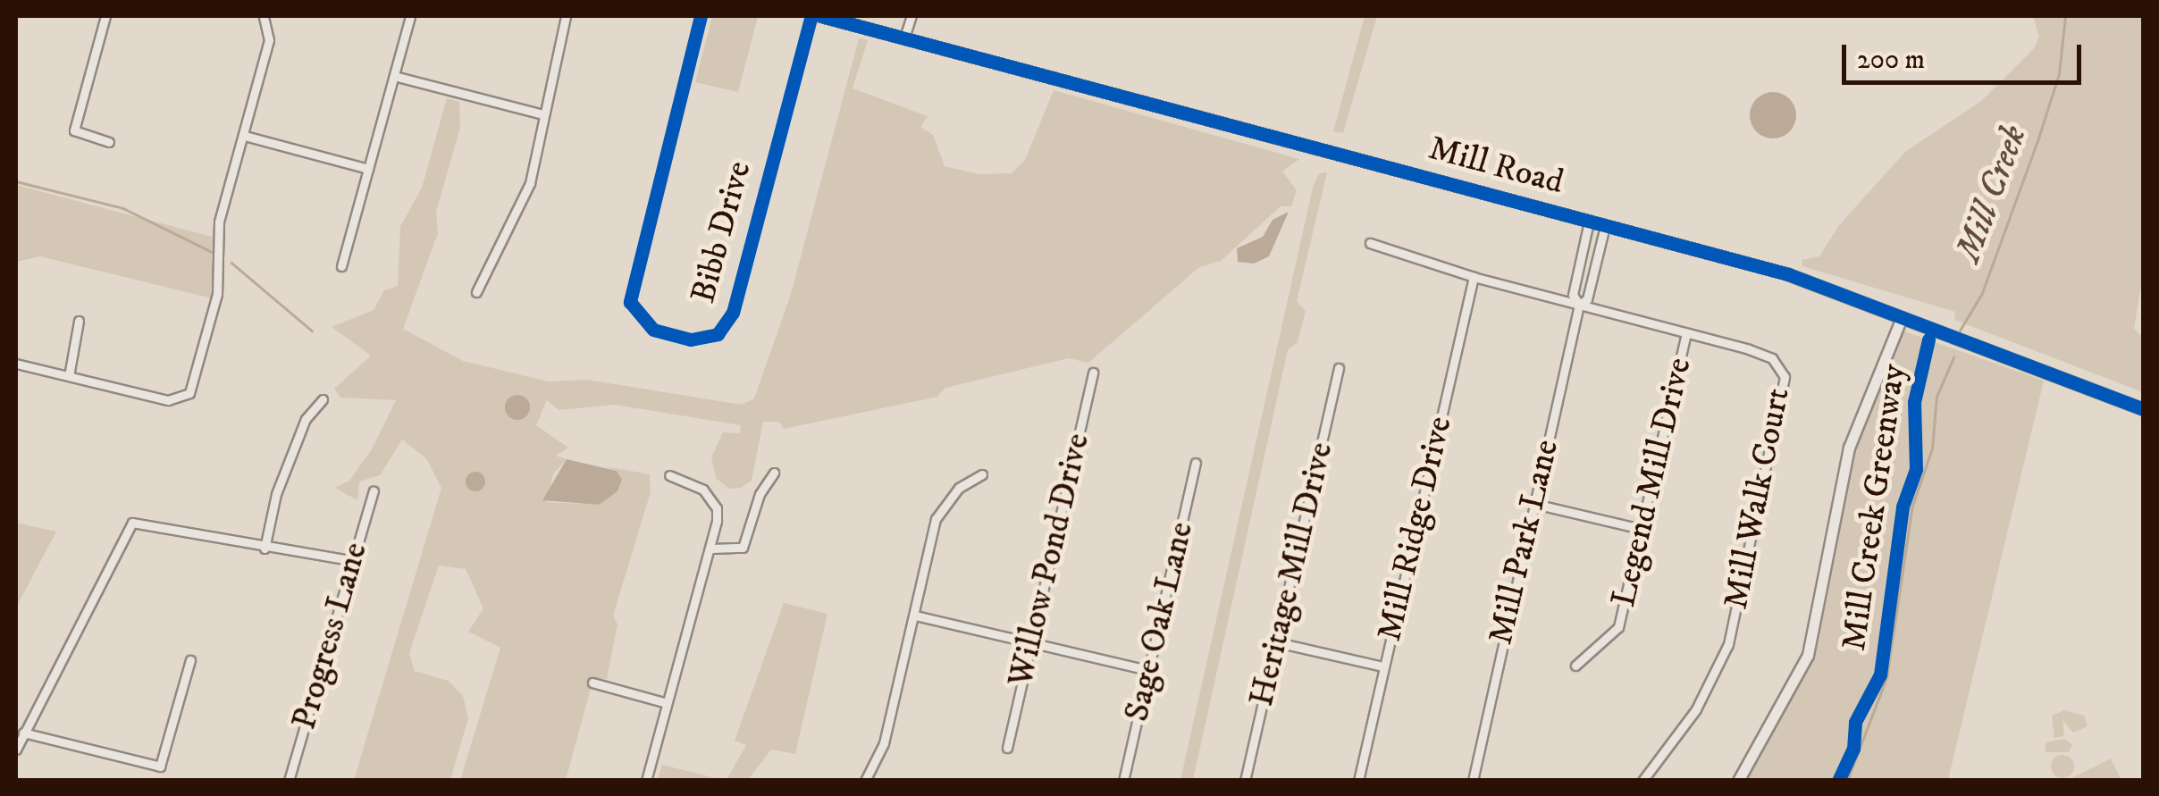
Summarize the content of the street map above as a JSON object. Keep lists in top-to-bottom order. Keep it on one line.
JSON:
{"streets":{"street":["Mill Road","Bibb Drive","Legend Mill Drive","Mill Walk Court","Mill Ridge Drive","Mill Park Lane","Willow Pond Drive","Heritage Mill Drive","Sage Oak Lane","Progress Lane"],"cycle path":["Mill Creek Greenway"]},"crossings":[["Mill Road","Mill Park Lane"],["Legend Mill Drive","Mill Walk Court"],["Mill Walk Court","Mill Ridge Drive"],["Mill Walk Court","Mill Park Lane"]],"water":["Mill Creek"],"scale_bar":"200 m"}
